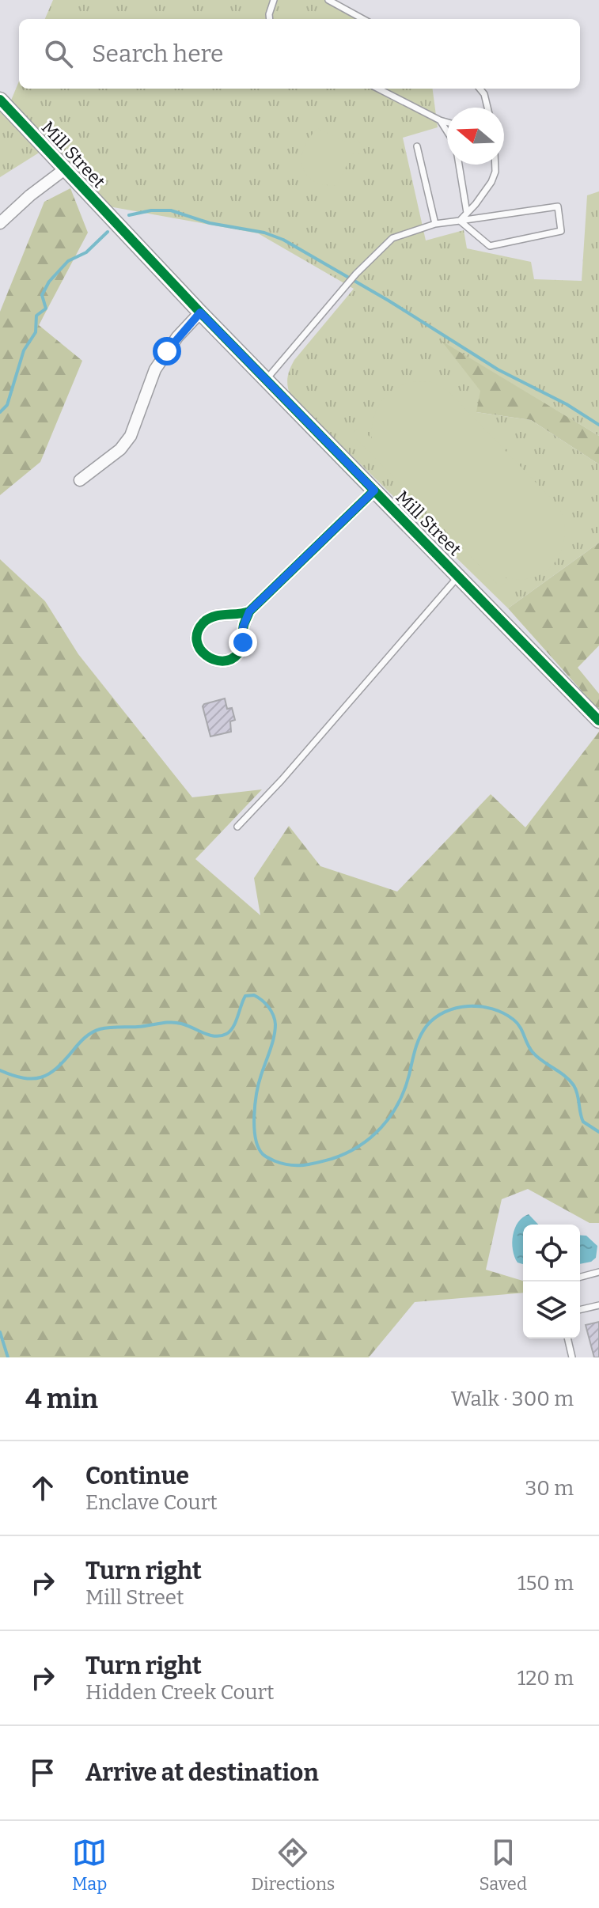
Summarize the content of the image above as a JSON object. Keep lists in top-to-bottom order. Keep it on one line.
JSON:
{"streets":{"street":["Mill Street"]},"north":"left","page":{"search":"Search here","heading":["4 min","Walk · 300 m"],"list":[["Continue","Enclave Court","30 m"],["Turn right","Mill Street","150 m"],["Turn right","Hidden Creek Court","120 m"],"Arrive at destination"],"nav":["Map","Directions","Saved"]}}
